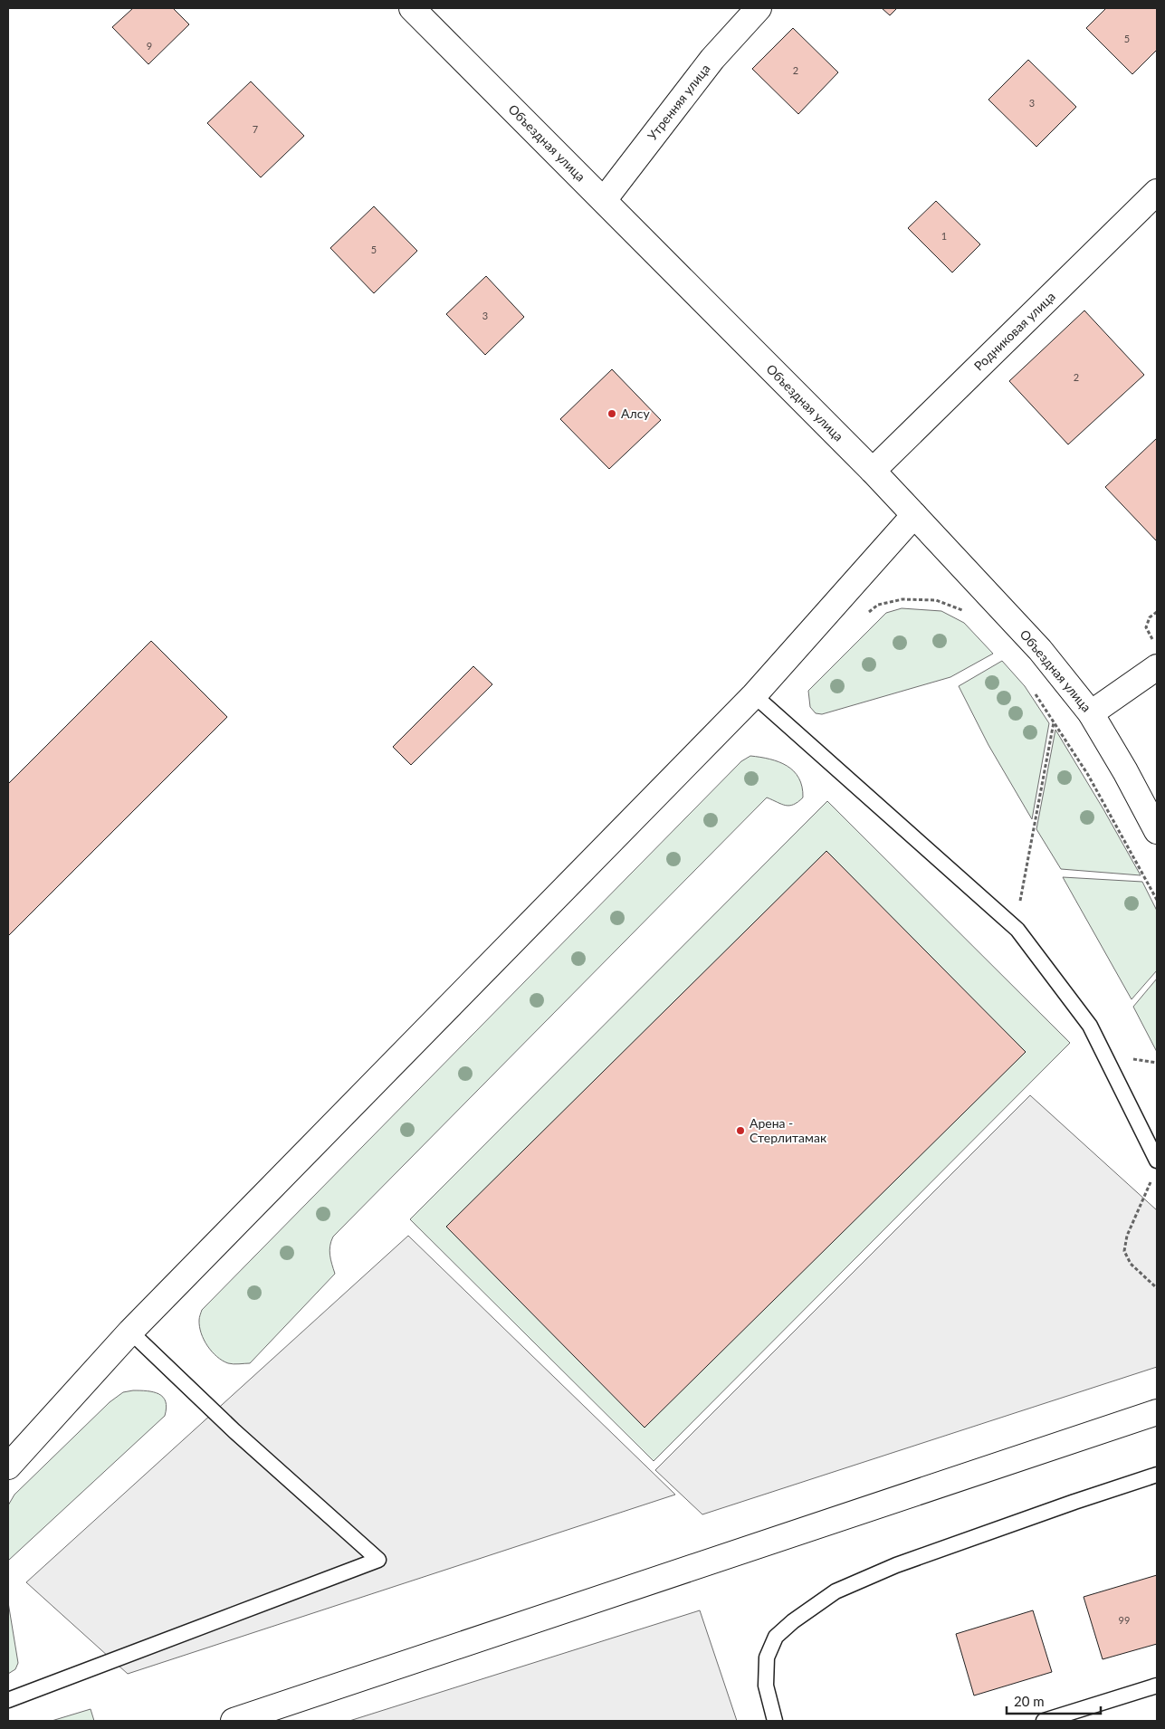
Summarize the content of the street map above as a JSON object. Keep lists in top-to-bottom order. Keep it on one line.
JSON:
{"streets":{"street":["Утренняя улица","Объездная улица","Родниковая улица"]},"crossings":[["Утренняя улица","Объездная улица"],["Объездная улица","Родниковая улица"]],"places":["Алсу","Арена - Стерлитамак"],"house_numbers":["5","9","2","3","7","1","5","3","2","99"],"scale_bar":"20 m"}
